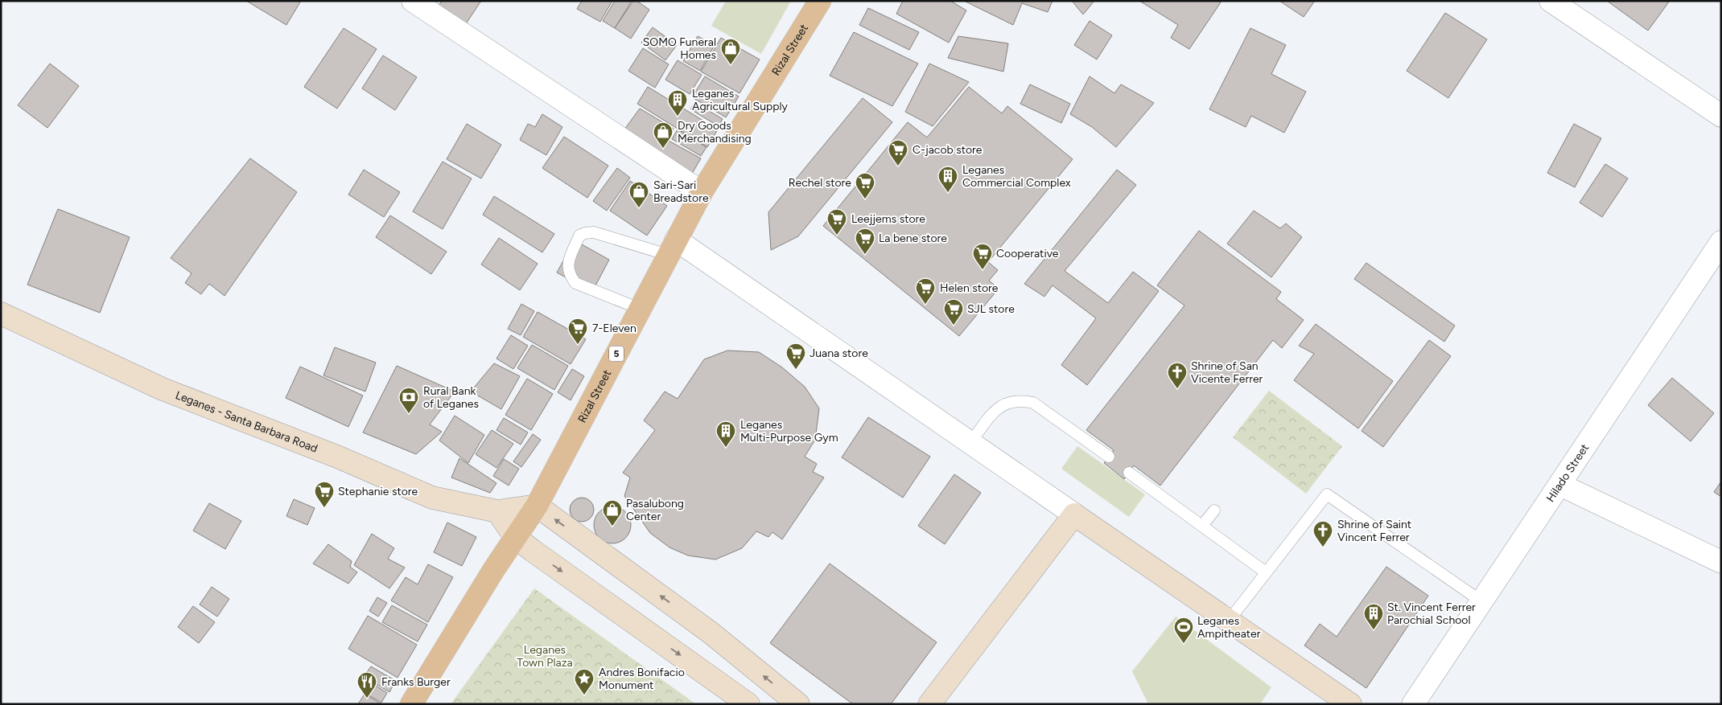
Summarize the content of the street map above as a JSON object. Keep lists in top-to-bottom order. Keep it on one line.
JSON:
{"streets":{"main road":["Rizal Street","5","Leganes - Santa Barbara Road"],"street":["Hilado Street"]},"crossings":[["Rizal Street","Leganes - Santa Barbara Road"]],"parks":["Leganes Town Plaza"],"places":{"shop":["SOMO Funeral Homes","Dry Goods Merchandising","Sari-Sari Breadstore","Pasalubong Center"],"building":["Leganes Agricultural Supply","Leganes Commercial Complex","Leganes Multi-Purpose Gym","St. Vincent Ferrer Parochial School"],"supermarket":["C-jacob store","Rechel store","Leejjems store","La bene store","Cooperative","Helen store","SJL store","7-Eleven","Juana store","Stephanie store"],"church":["Shrine of San Vicente Ferrer","Shrine of Saint Vincent Ferrer"],"bank":["Rural Bank of Leganes"],"sports":["Leganes Ampitheater"],"place":["Andres Bonifacio Monument"],"restaurant":["Franks Burger"]}}
